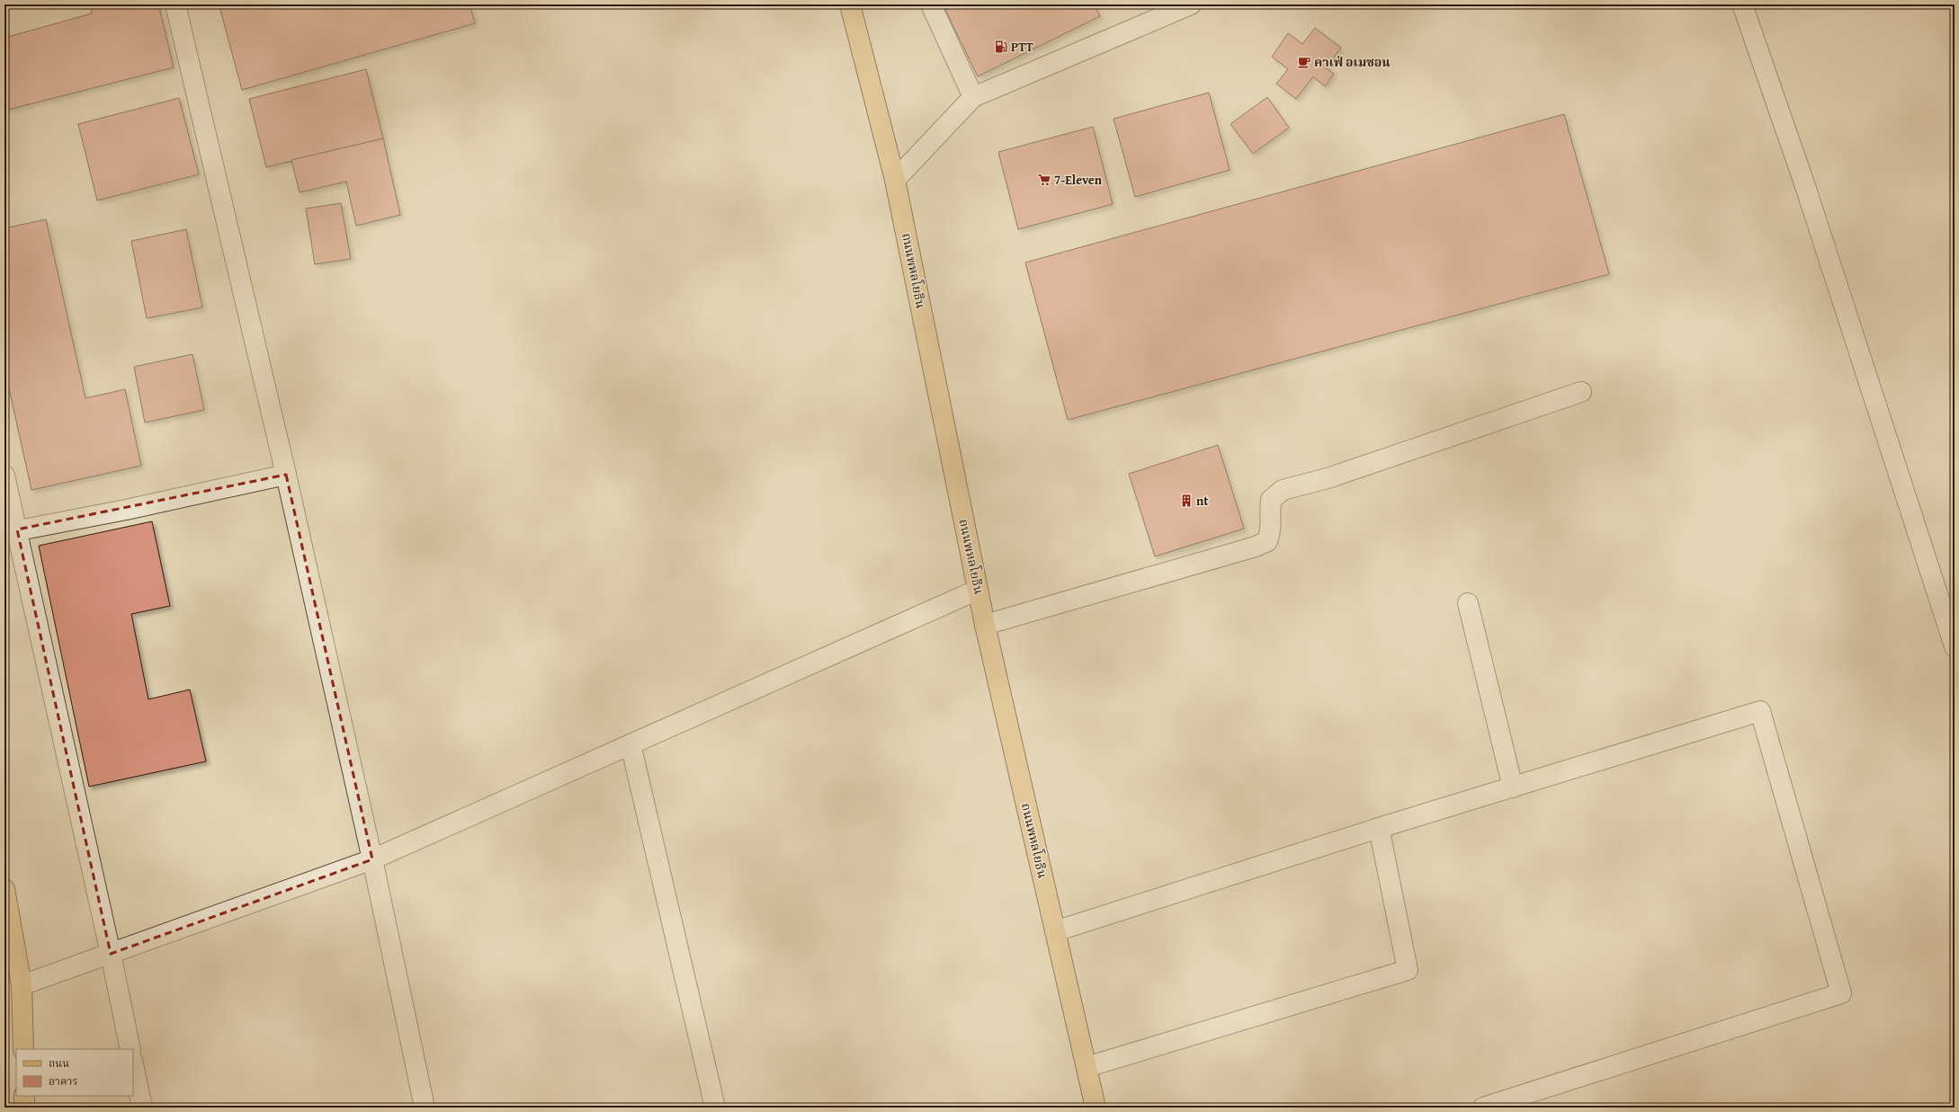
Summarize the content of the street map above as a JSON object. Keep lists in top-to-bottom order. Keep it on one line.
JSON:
{"streets":{"main road":["ถนนพหลโยธิน"]},"places":{"fuel station":["PTT"],"cafe":["คาเฟ่ อเมซอน"],"supermarket":["7-Eleven"],"building":["nt"]},"legend":["ถนน","อาคาร"]}
